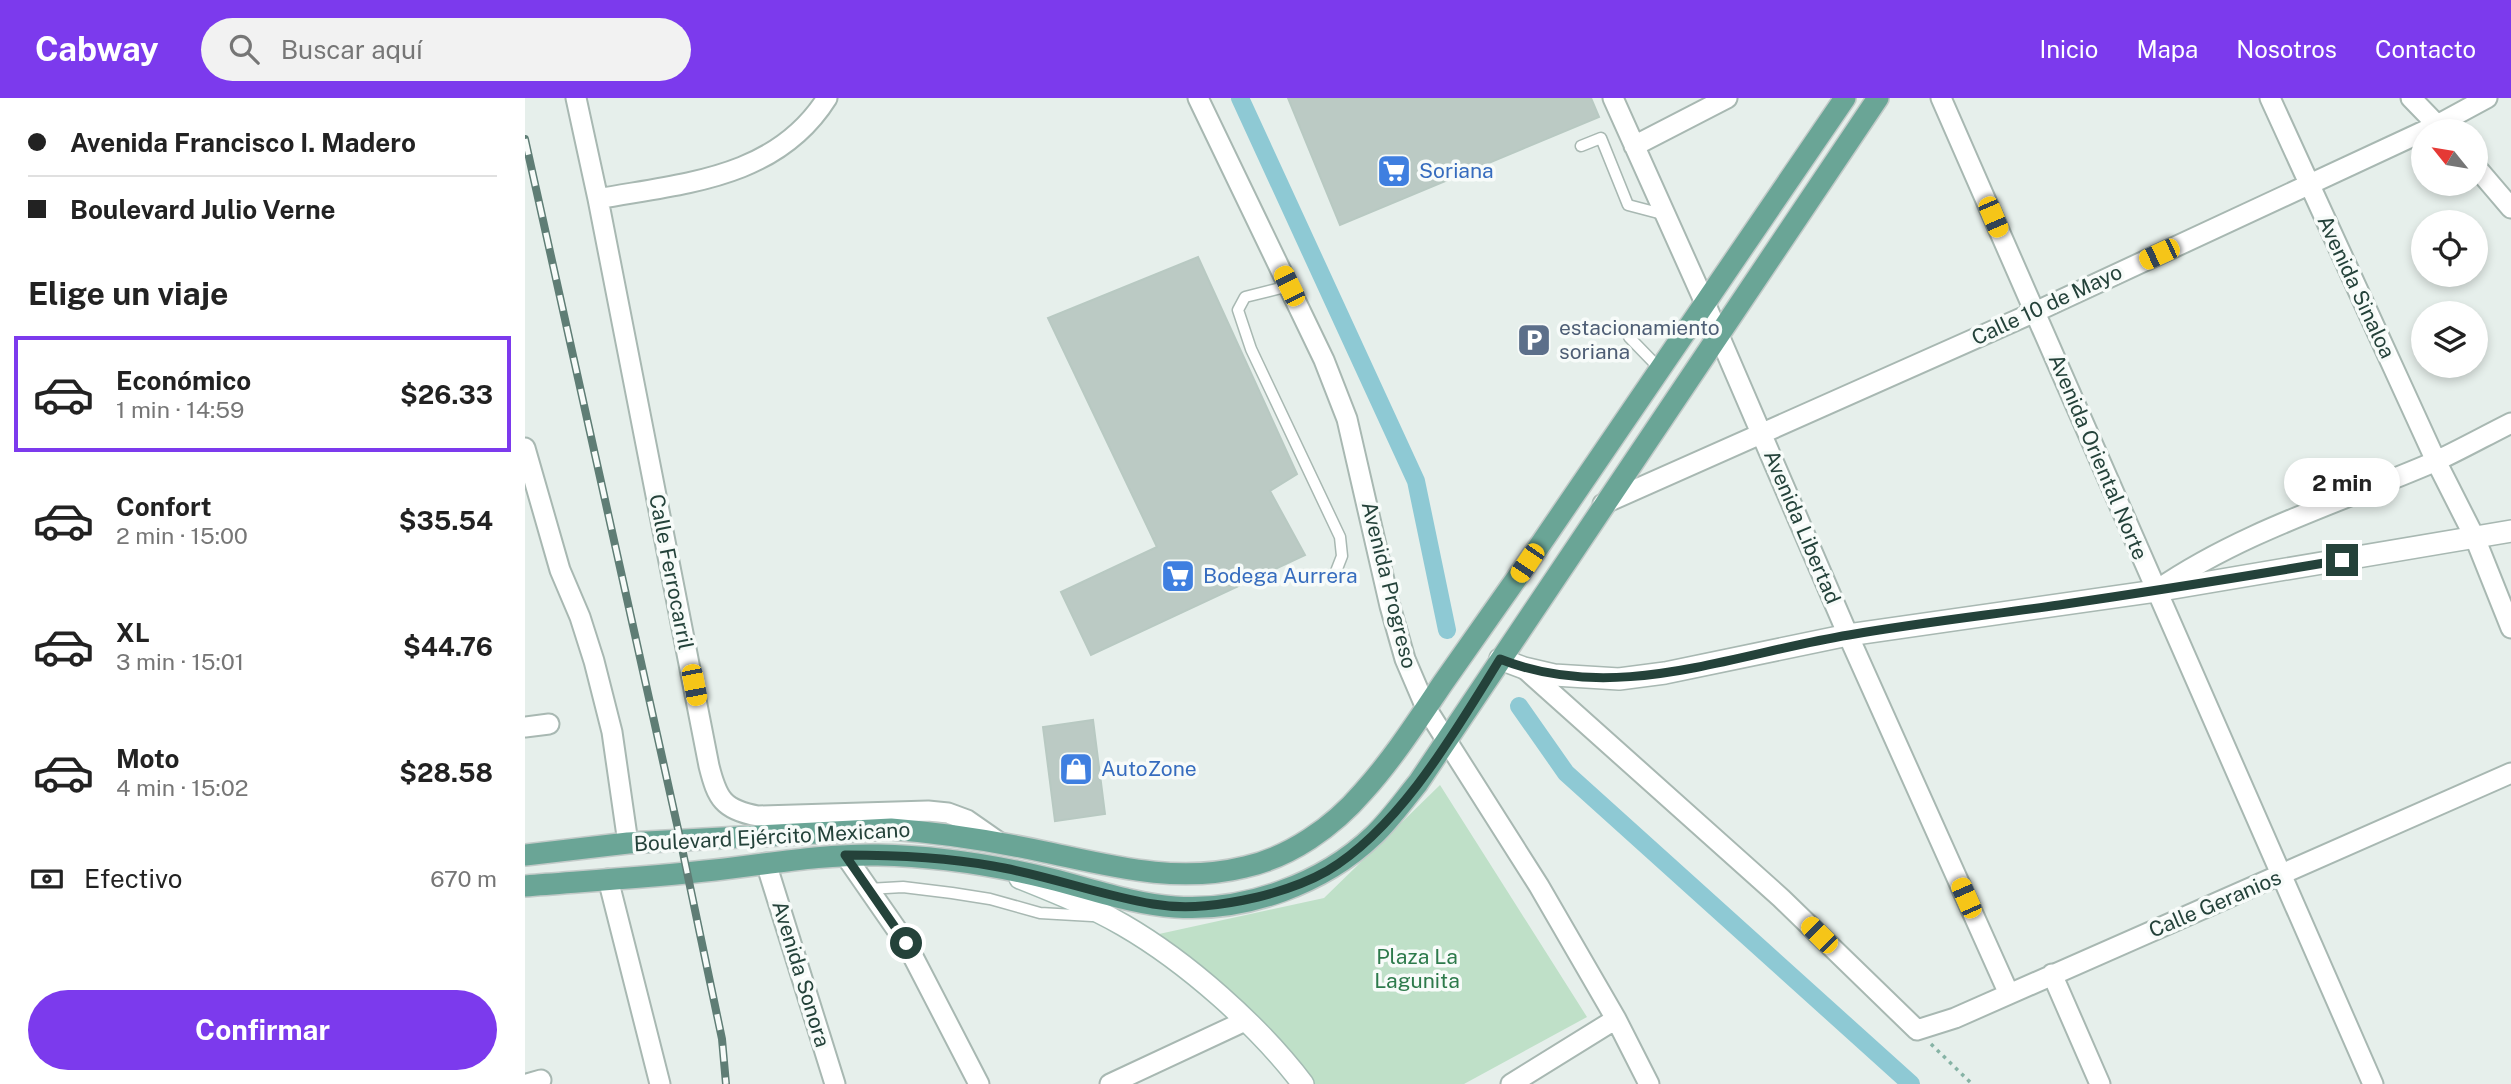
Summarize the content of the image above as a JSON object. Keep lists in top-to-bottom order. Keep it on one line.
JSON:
{"streets":{"main road":["Boulevard Ejército Mexicano"],"street":["Avenida Sinaloa","Calle 10 de Mayo","Avenida Oriental Norte","Avenida Libertad","Calle Ferrocarril","Avenida Progreso","Calle Geranios","Avenida Sonora"]},"crossings":[["Avenida Sinaloa","Calle 10 de Mayo"],["Calle 10 de Mayo","Avenida Oriental Norte"],["Calle 10 de Mayo","Avenida Libertad"],["Calle 10 de Mayo","Boulevard Ejército Mexicano"],["Avenida Oriental Norte","Calle Geranios"],["Avenida Libertad","Boulevard Ejército Mexicano"],["Avenida Libertad","Calle Geranios"],["Calle Ferrocarril","Boulevard Ejército Mexicano"],["Avenida Progreso","Boulevard Ejército Mexicano"],["Boulevard Ejército Mexicano","Avenida Sonora"]],"parks":["Plaza La Lagunita"],"places":{"supermarket":["Soriana","Bodega Aurrera"],"parking":["estacionamiento soriana"],"shop":["AutoZone"]},"north":"top left","page":{"header":"Cabway","search":"Buscar aquí","nav":["Inicio","Mapa","Nosotros","Contacto"],"banner":["Avenida Francisco I. Madero","Boulevard Julio Verne"],"heading":"Elige un viaje","list":[{"name":"Económico","note":"1 min · 14:59","value":"$26.33"},{"name":"Confort","note":"2 min · 15:00","value":"$35.54"},{"name":"XL","note":"3 min · 15:01","value":"$44.76"},{"name":"Moto","note":"4 min · 15:02","value":"$28.58"}],"bubble":"2 min","pay":["Efectivo","670 m"],"buttons":"Confirmar"}}
